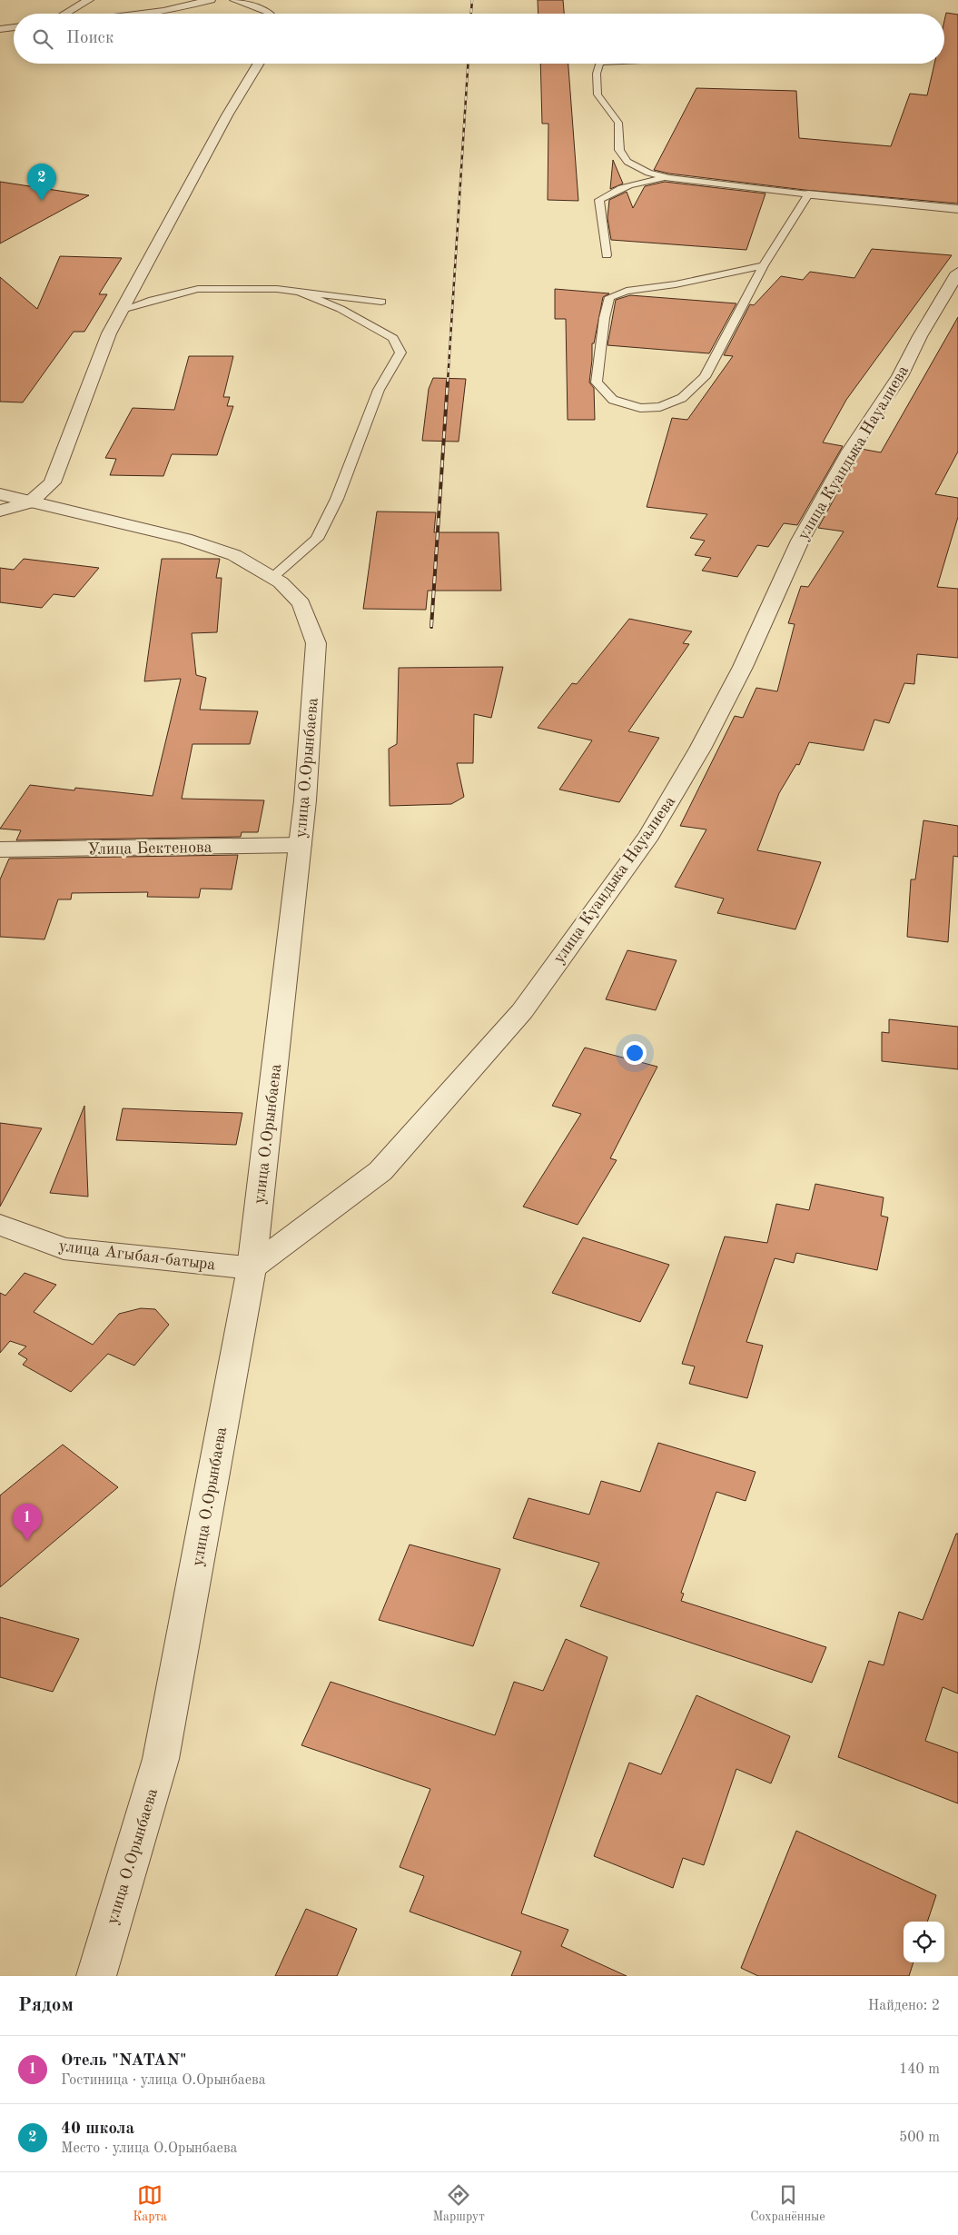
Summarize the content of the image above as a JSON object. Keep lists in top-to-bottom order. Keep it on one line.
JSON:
{"streets":{"street":["улица Куандыка Науалиева","улица О.Орынбаева","Улица Бектенова","улица Агыбая-батыра"]},"crossings":[["улица Куандыка Науалиева","улица О.Орынбаева"],["улица Куандыка Науалиева","улица Агыбая-батыра"],["улица О.Орынбаева","Улица Бектенова"],["улица О.Орынбаева","улица Агыбая-батыра"]],"page":{"search":"Поиск","pins":["2","1"],"heading":["Рядом","Найдено: 2"],"list":[{"mark":"1","name":"Отель \"NATAN\"","note":"Гостиница · улица О.Орынбаева","value":"140 m"},{"mark":"2","name":"40 школа","note":"Место · улица О.Орынбаева","value":"500 m"}],"nav":["Карта","Маршрут","Сохранённые"]}}
